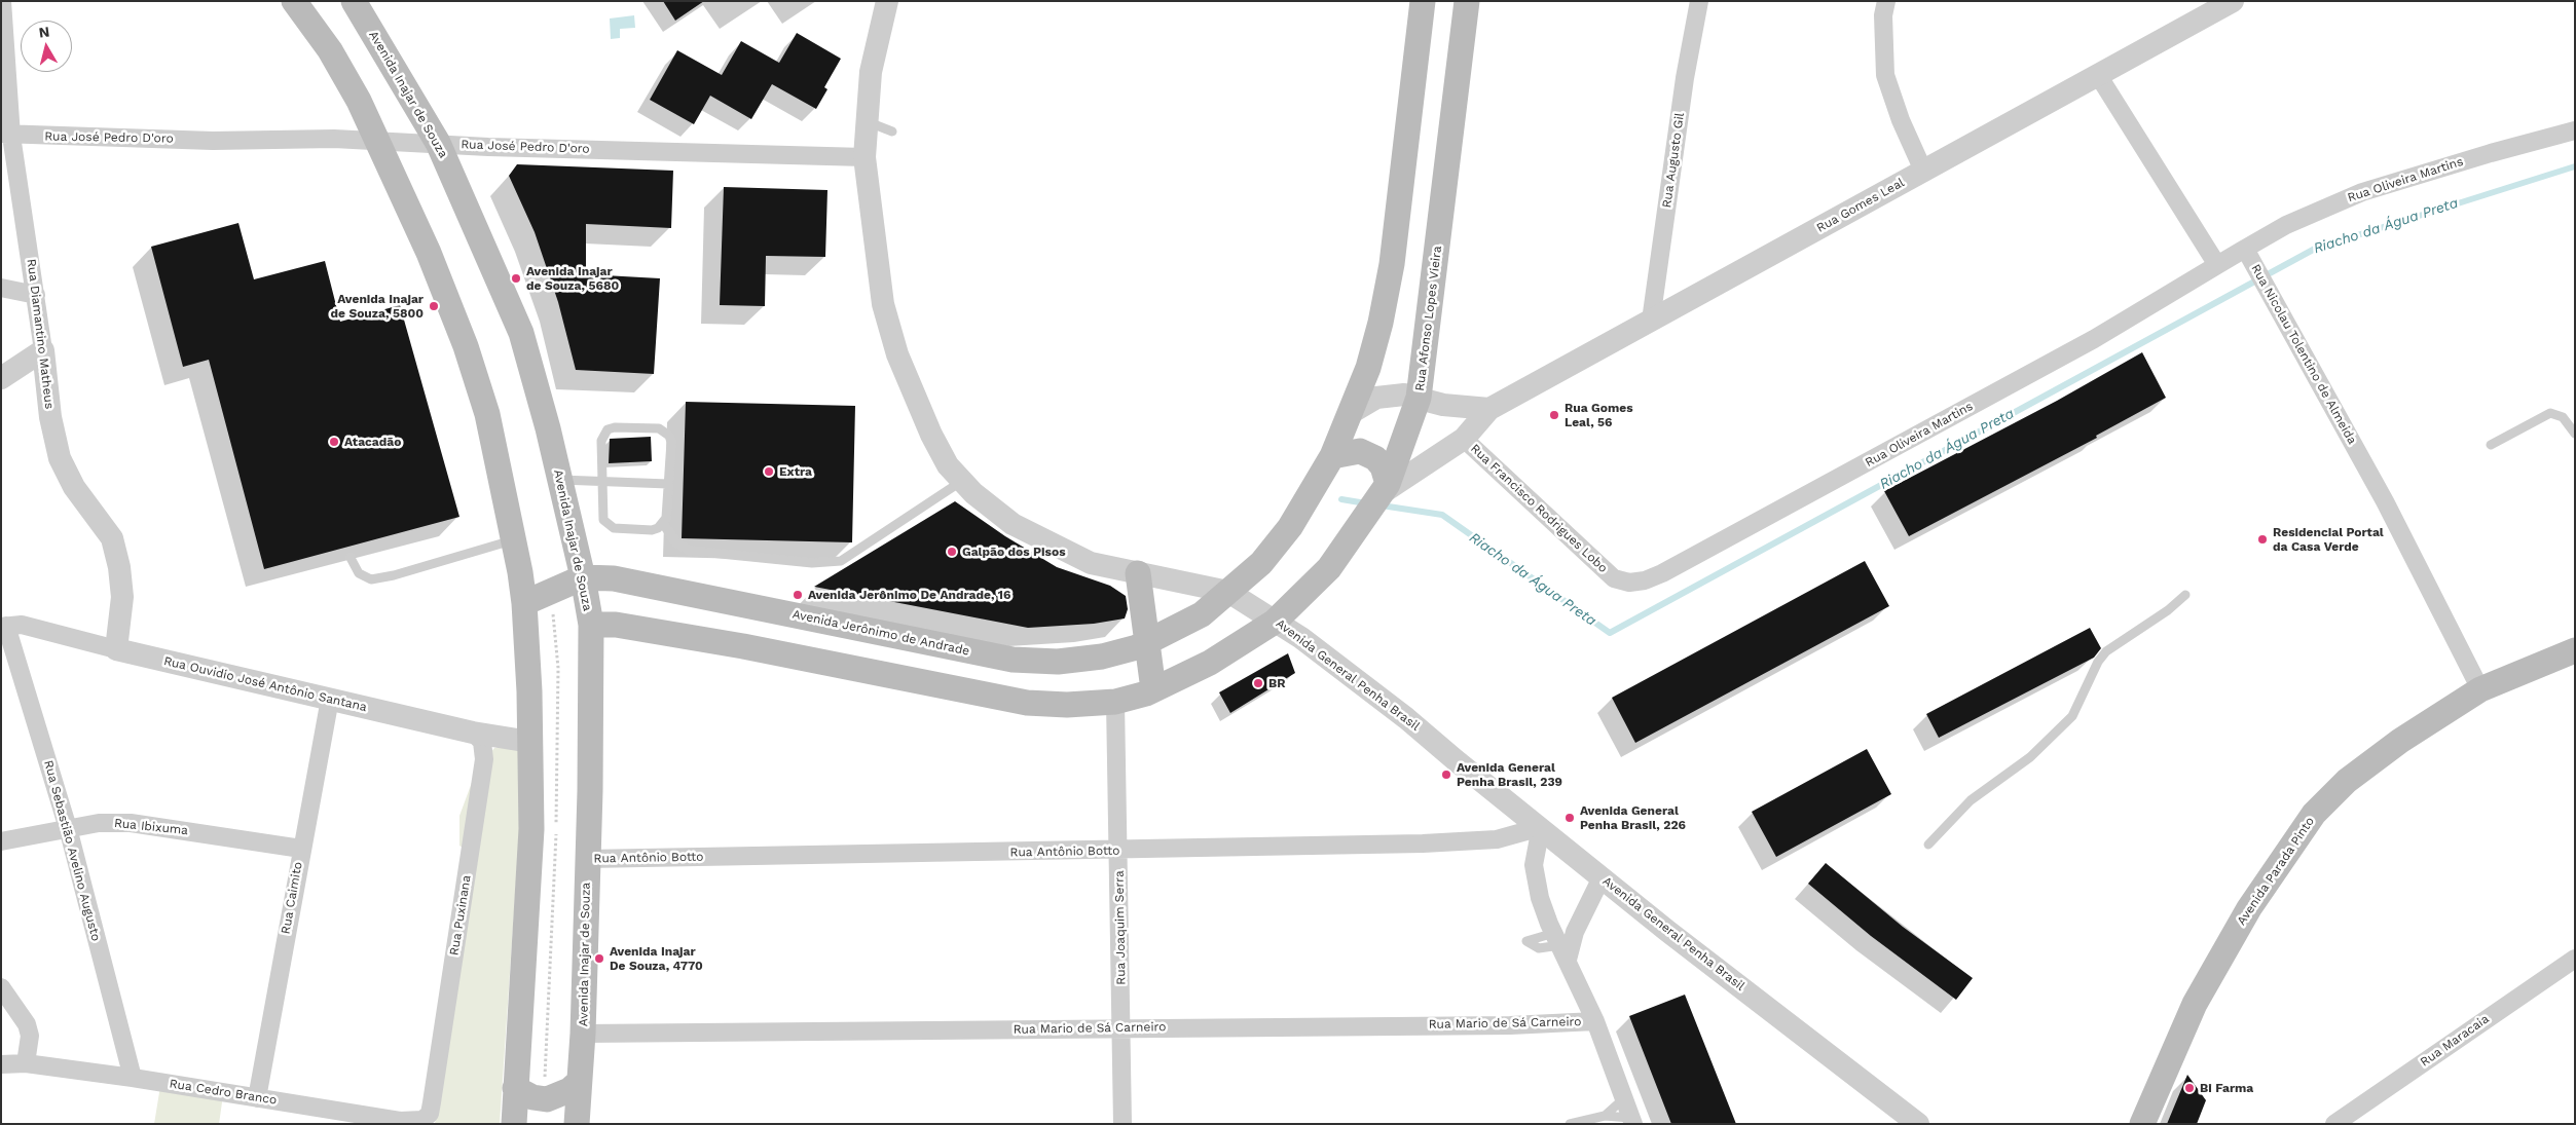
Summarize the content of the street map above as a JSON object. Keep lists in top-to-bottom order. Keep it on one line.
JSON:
{"streets":{"main road":["Avenida Inajar de Souza","Rua Afonso Lopes Vieira","Avenida Jerônimo de Andrade","Avenida Parada Pinto"],"street":["Rua José Pedro D'oro","Rua Augusto Gil","Rua Oliveira Martins","Rua Gomes Leal","Rua Diamantino Matheus","Rua Nicolau Tolentino de Almeida","Rua Francisco Rodrigues Lobo","Avenida General Penha Brasil","Rua Ouvidio José Antônio Santana","Rua Ibixuma","Rua Sebastião Avelino Augusto","Rua Antônio Botto","Rua Caimito","Rua Puxinana","Rua Joaquim Serra","Rua Mario de Sá Carneiro","Rua Maracaia","Rua Cedro Branco"]},"crossings":[["Avenida Inajar de Souza","Rua José Pedro D'oro"],["Avenida Inajar de Souza","Avenida Jerônimo de Andrade"],["Avenida Inajar de Souza","Rua Antônio Botto"],["Avenida Inajar de Souza","Rua Mario de Sá Carneiro"],["Rua José Pedro D'oro","Rua Diamantino Matheus"],["Rua José Pedro D'oro","Avenida General Penha Brasil"],["Rua Augusto Gil","Rua Gomes Leal"],["Rua Oliveira Martins","Rua Nicolau Tolentino de Almeida"],["Rua Oliveira Martins","Rua Francisco Rodrigues Lobo"],["Rua Gomes Leal","Rua Afonso Lopes Vieira"],["Rua Gomes Leal","Rua Francisco Rodrigues Lobo"],["Rua Afonso Lopes Vieira","Avenida General Penha Brasil"],["Rua Diamantino Matheus","Rua Ouvidio José Antônio Santana"],["Rua Nicolau Tolentino de Almeida","Avenida Parada Pinto"],["Avenida Jerônimo de Andrade","Avenida General Penha Brasil"],["Avenida General Penha Brasil","Rua Antônio Botto"],["Rua Ouvidio José Antônio Santana","Rua Sebastião Avelino Augusto"],["Rua Ouvidio José Antônio Santana","Rua Caimito"],["Rua Ouvidio José Antônio Santana","Rua Puxinana"],["Rua Ibixuma","Rua Sebastião Avelino Augusto"],["Rua Ibixuma","Rua Caimito"],["Rua Sebastião Avelino Augusto","Rua Cedro Branco"],["Rua Antônio Botto","Rua Joaquim Serra"],["Rua Caimito","Rua Cedro Branco"],["Rua Puxinana","Rua Cedro Branco"],["Rua Joaquim Serra","Rua Mario de Sá Carneiro"]],"water":["Riacho da Água Preta"],"places":["Avenida Inajar de Souza, 5680","Avenida Inajar de Souza, 5800","Rua Gomes Leal, 56","Atacadão","Extra","Residencial Portal da Casa Verde","Galpão dos Pisos","Avenida Jerônimo De Andrade, 16","BR","Avenida General Penha Brasil, 239","Avenida General Penha Brasil, 226","Avenida Inajar De Souza, 4770","Bi Farma"],"north":"top"}
